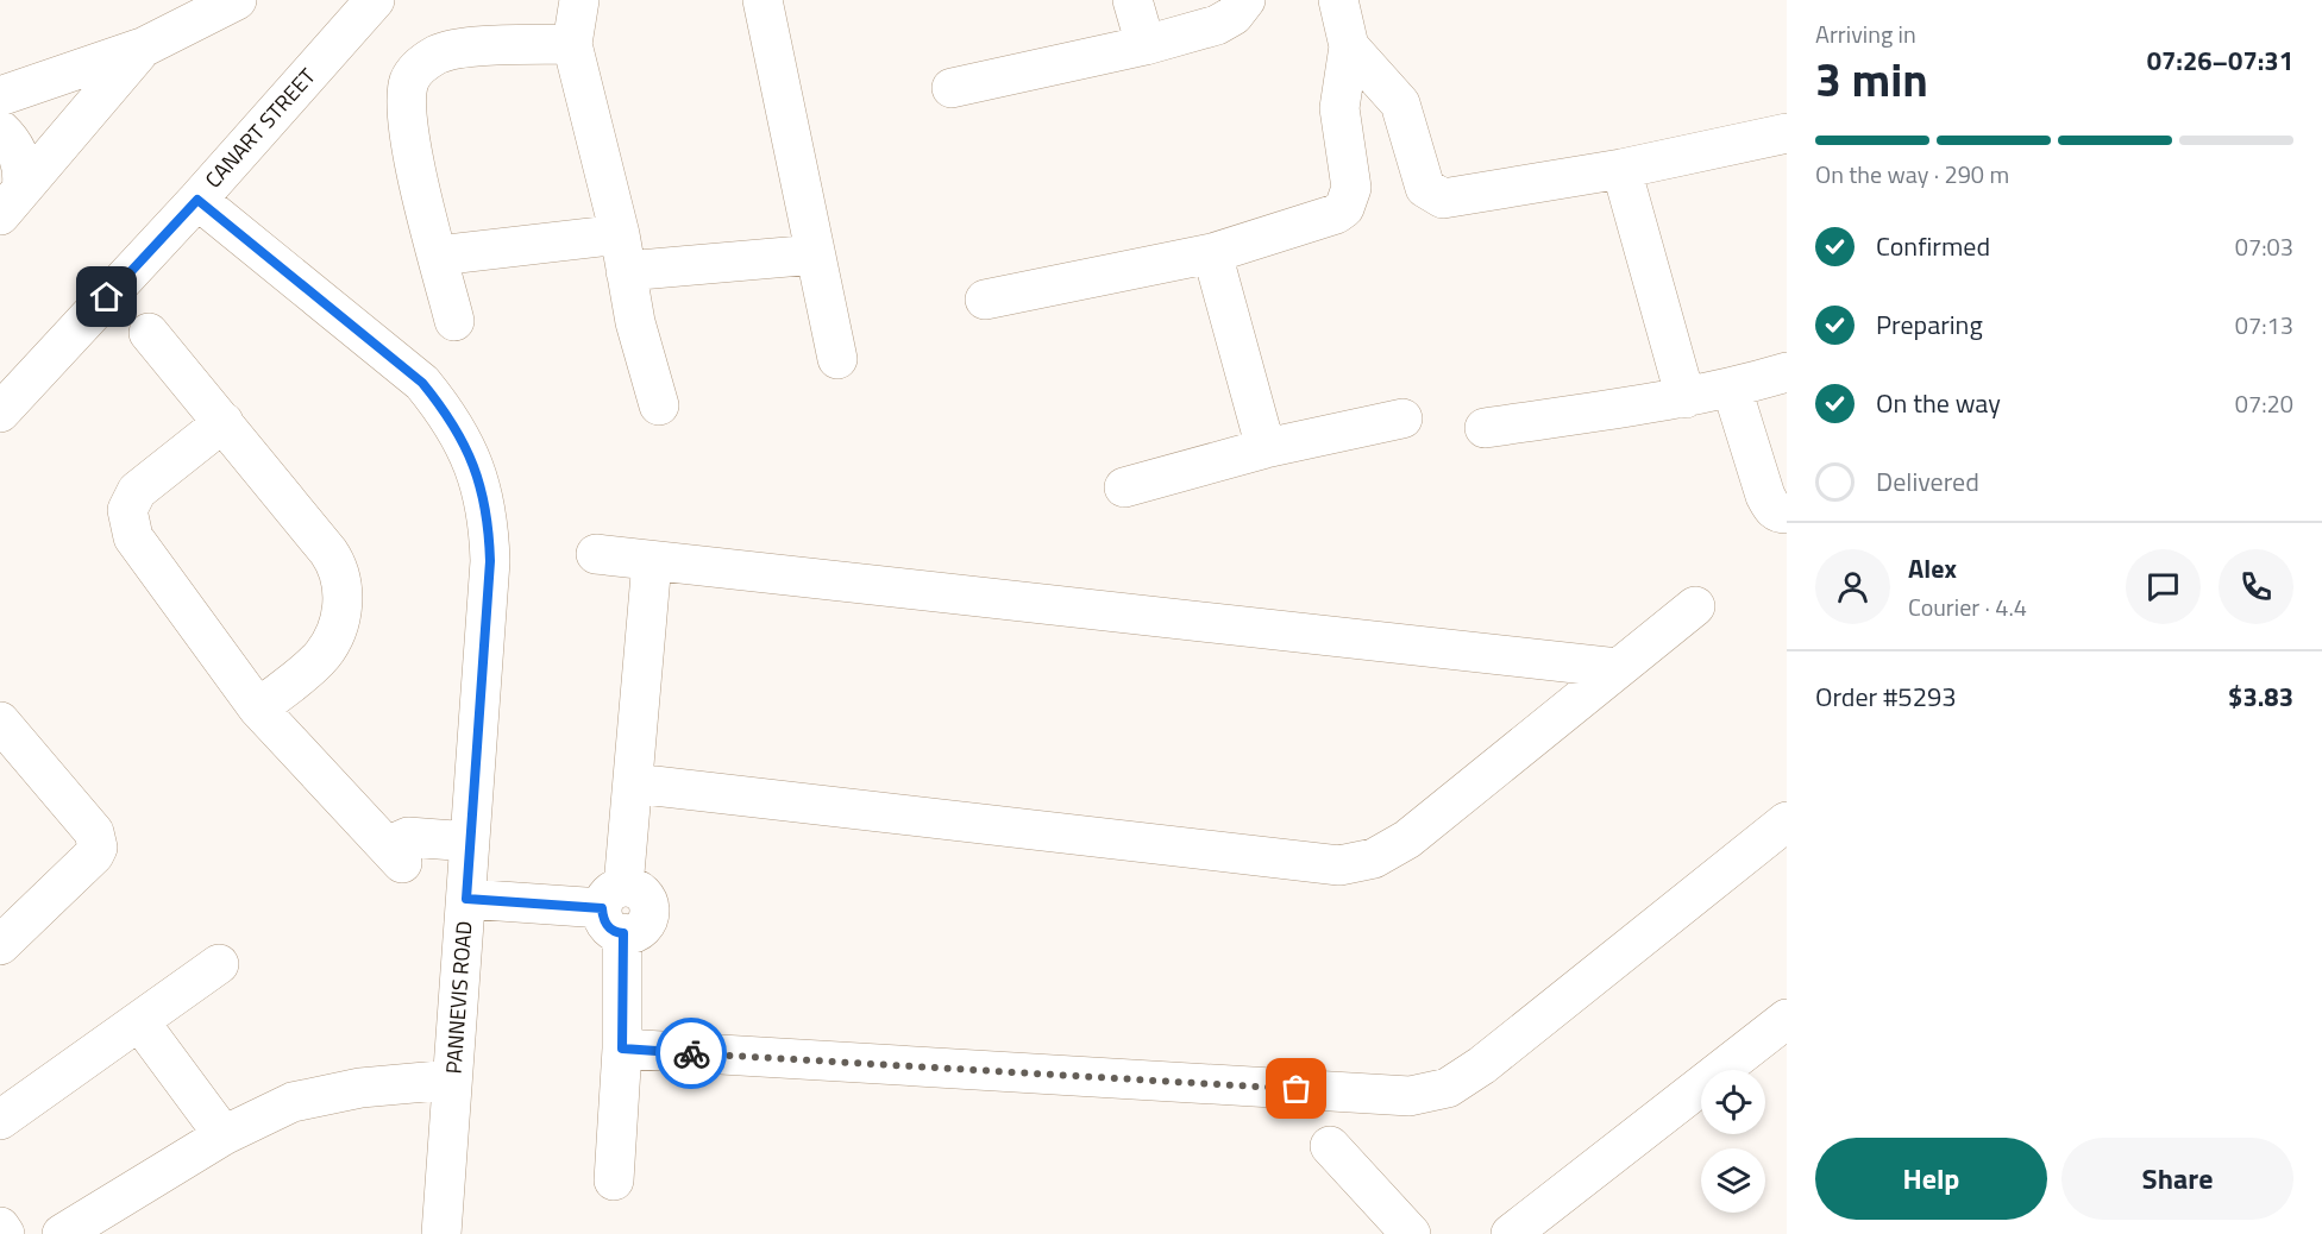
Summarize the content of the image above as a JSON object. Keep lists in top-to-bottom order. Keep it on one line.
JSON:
{"streets":{"street":["CANART STREET","PANNEVIS ROAD"]},"crossings":[["CANART STREET","PANNEVIS ROAD"]],"page":{"heading":["3 min","Arriving in","07:26–07:31"],"panel":["Alex","Courier · 4.4","Order #5293","$3.83"],"bar":"On the way · 290 m","list":[["Confirmed","07:03"],["Preparing","07:13"],["On the way","07:20"],"Delivered"],"buttons":["Help","Share"]}}
